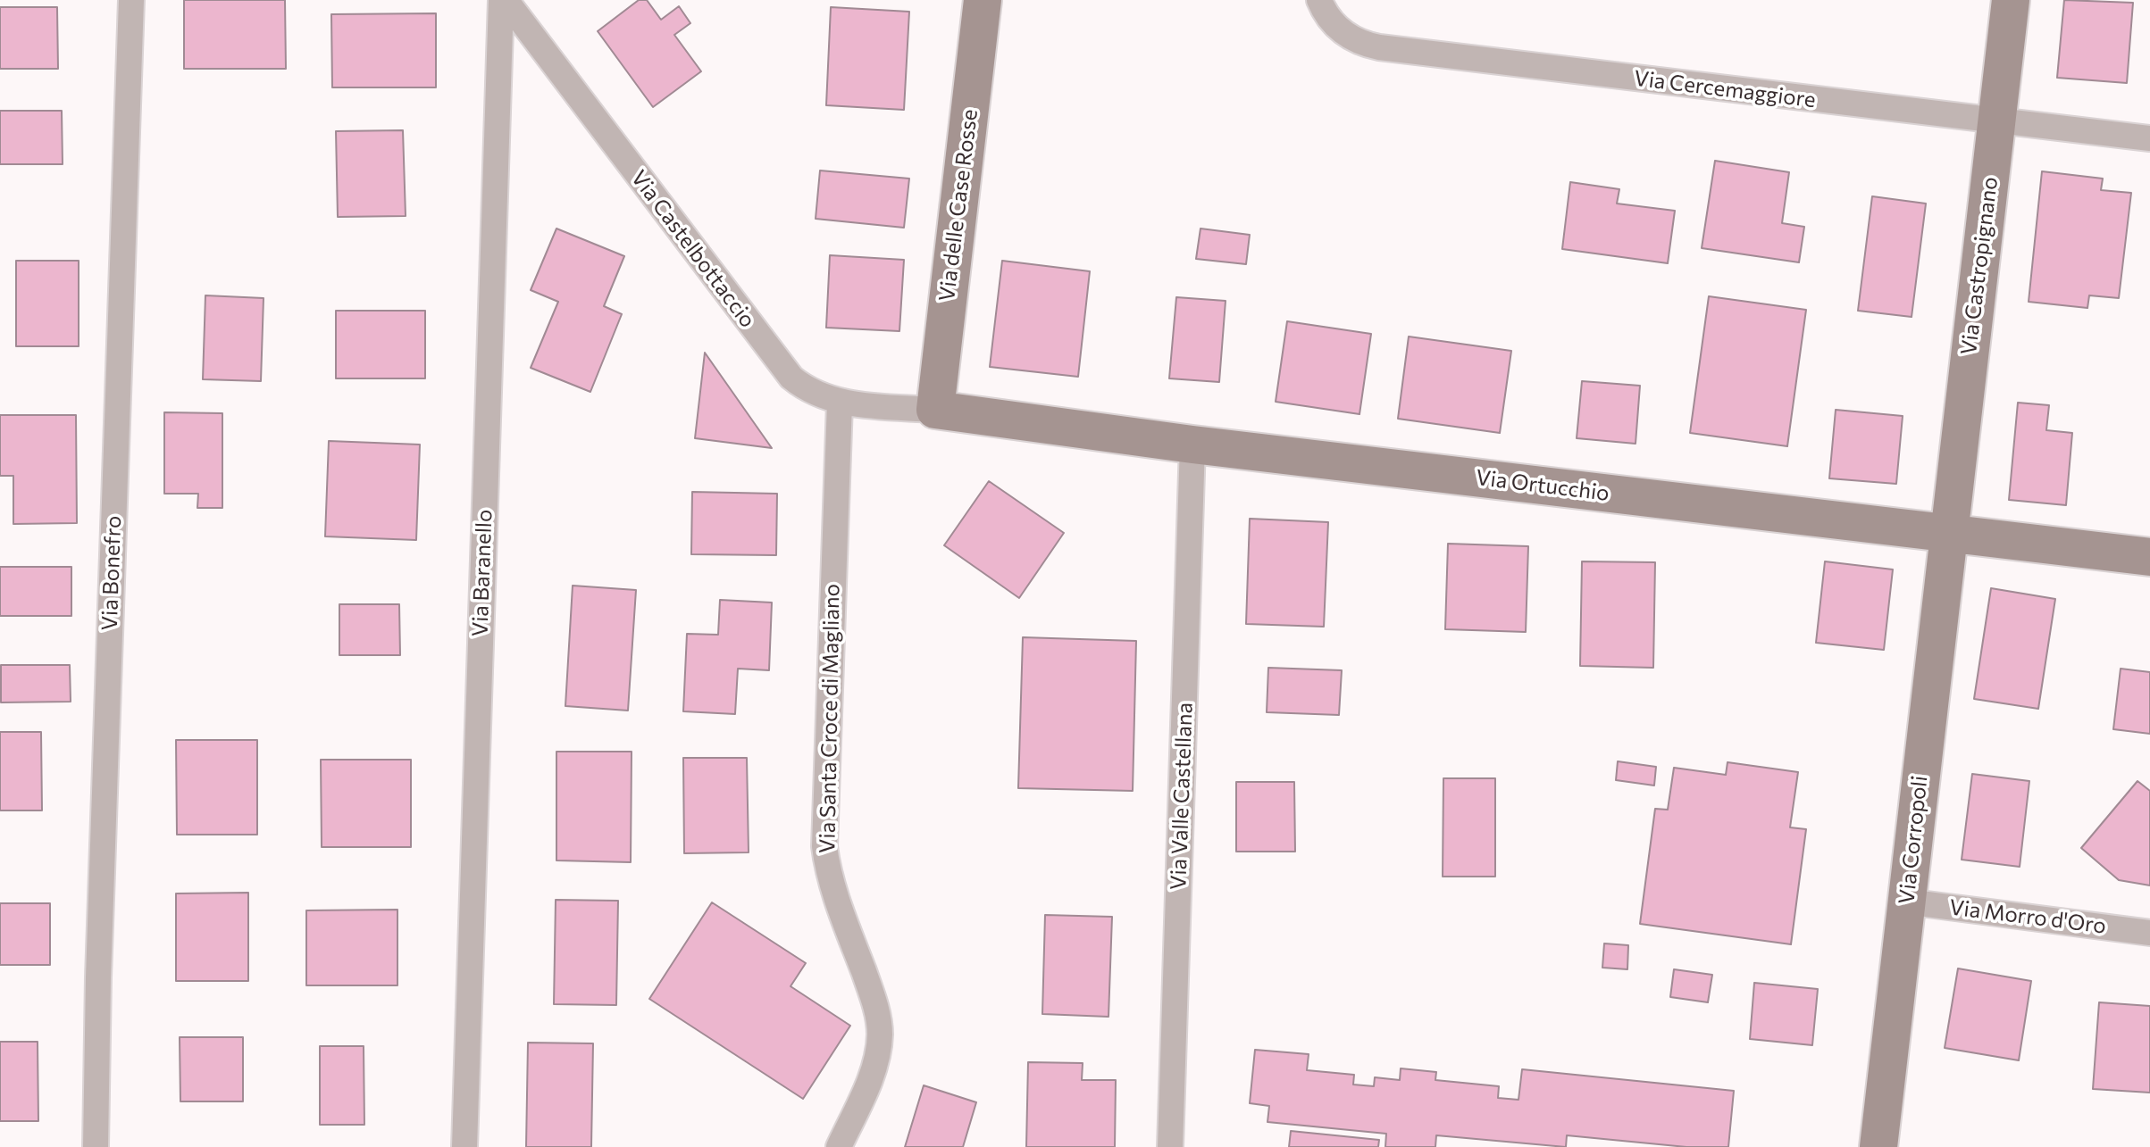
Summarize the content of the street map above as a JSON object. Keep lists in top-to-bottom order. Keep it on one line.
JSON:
{"streets":{"street":["Via Cercemaggiore","Via delle Case Rosse","Via Castelbottaccio","Via Castropignano","Via Ortucchio","Via Bonefro","Via Baranello","Via Santa Croce di Magliano","Via Valle Castellana","Via Corropoli","Via Morro d'Oro"]},"crossings":[["Via Cercemaggiore","Via Castropignano"],["Via delle Case Rosse","Via Castelbottaccio"],["Via delle Case Rosse","Via Ortucchio"],["Via Castelbottaccio","Via Ortucchio"],["Via Castelbottaccio","Via Baranello"],["Via Castelbottaccio","Via Santa Croce di Magliano"],["Via Castropignano","Via Ortucchio"],["Via Castropignano","Via Corropoli"],["Via Ortucchio","Via Valle Castellana"],["Via Ortucchio","Via Corropoli"],["Via Corropoli","Via Morro d'Oro"]]}
